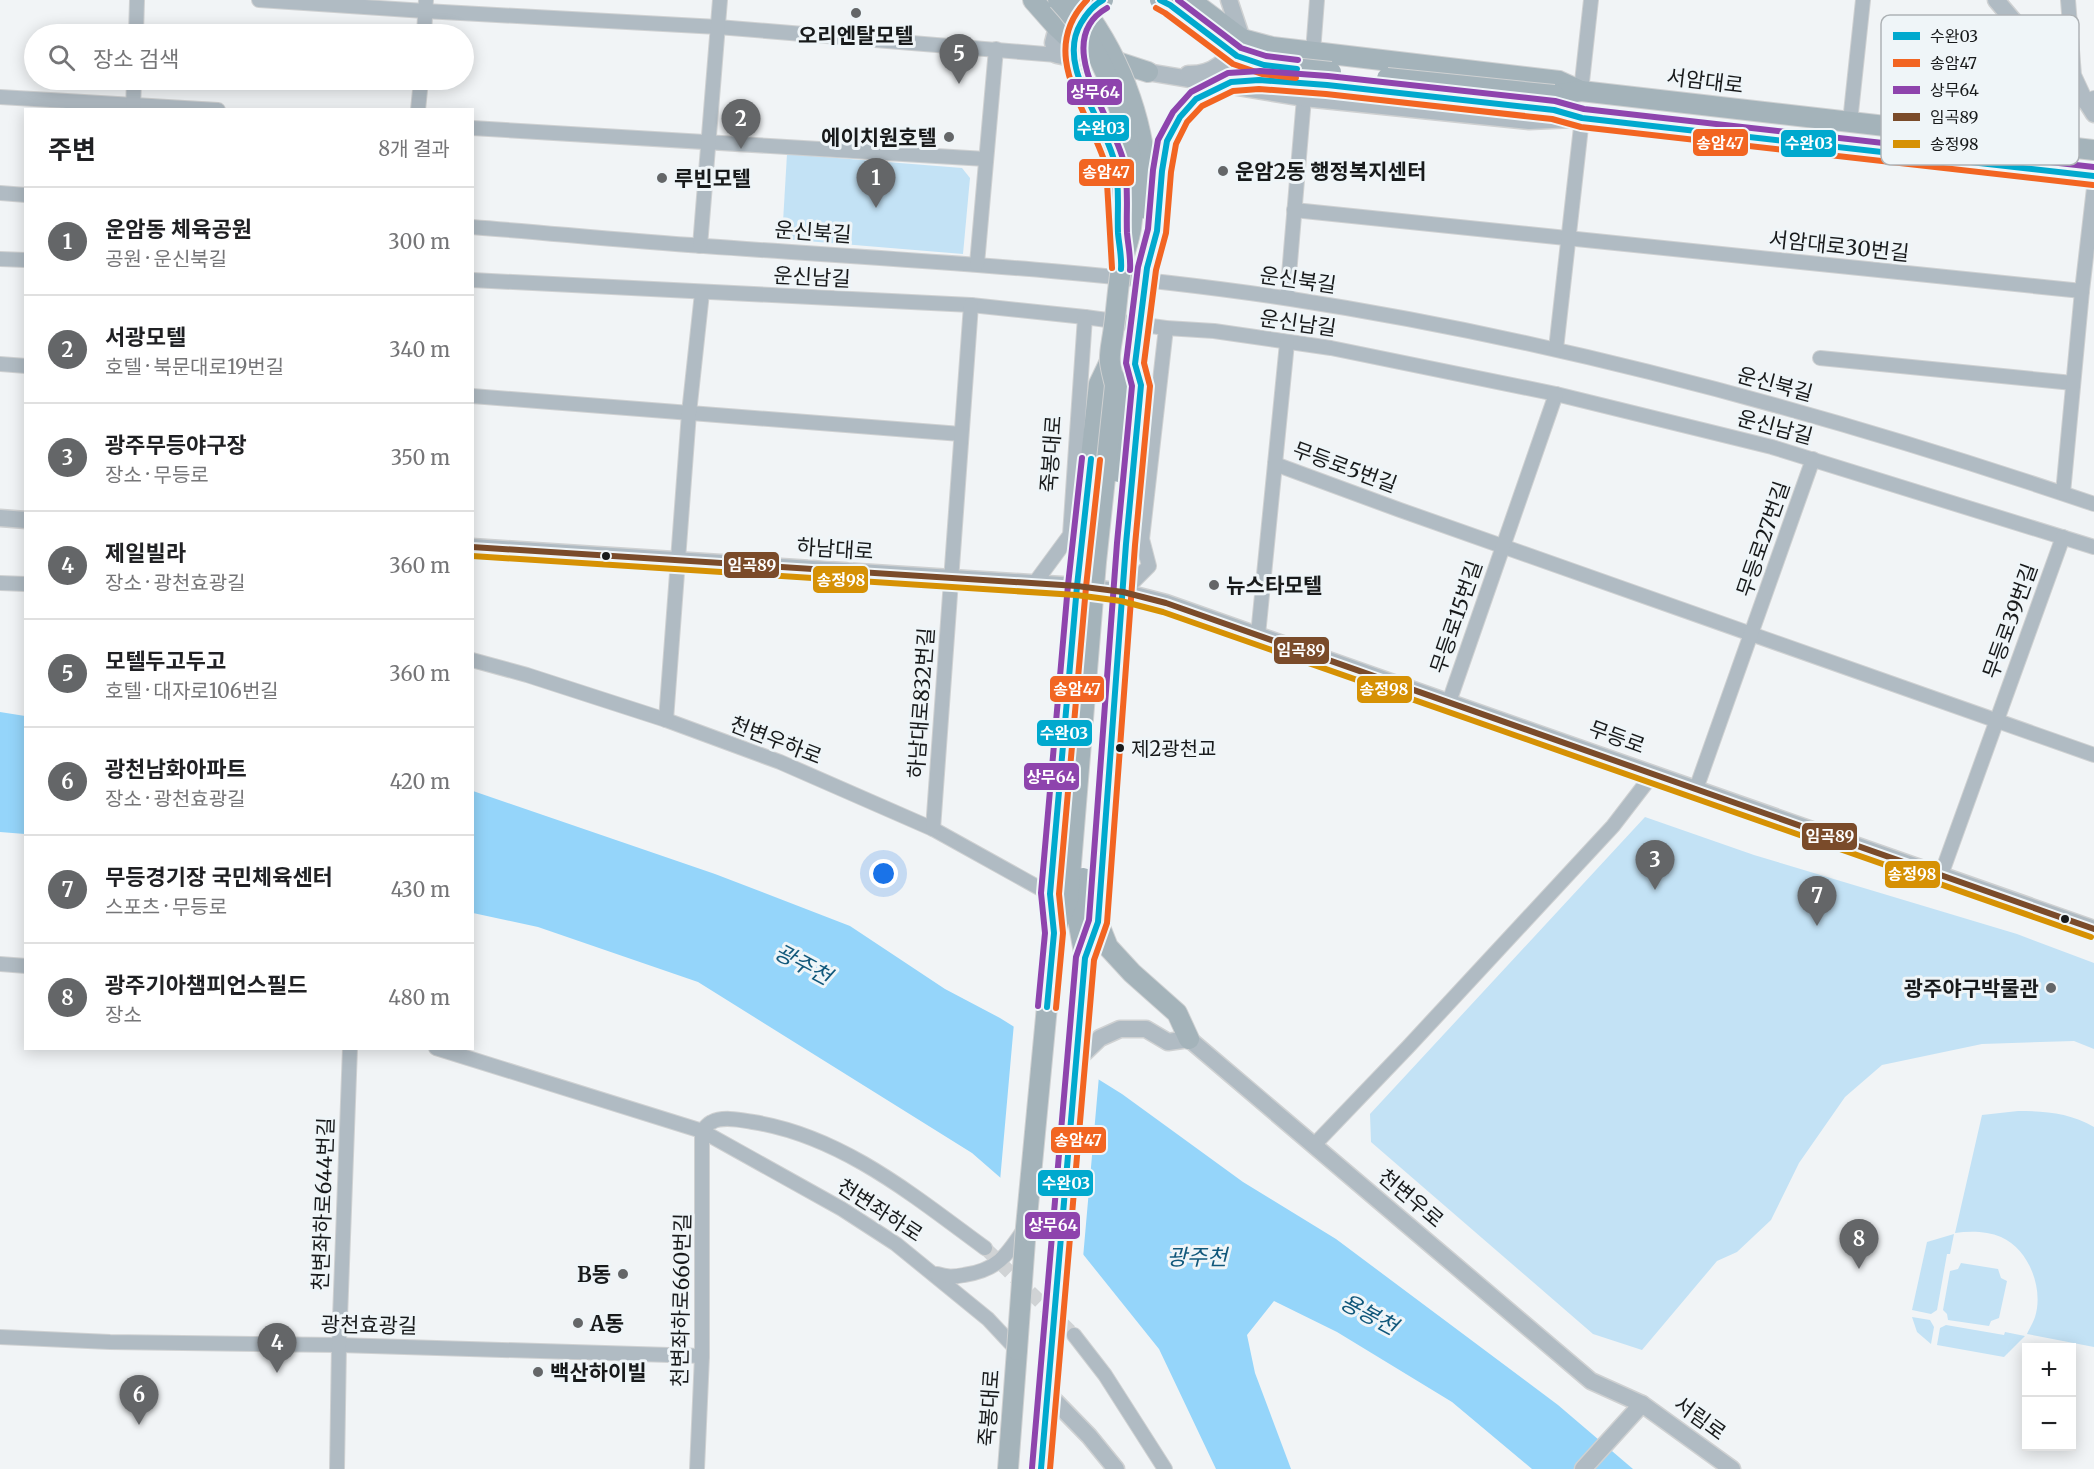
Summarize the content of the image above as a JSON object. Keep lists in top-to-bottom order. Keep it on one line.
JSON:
{"streets":{"main road":["서암대로","죽봉대로"],"street":["운신북길","서암대로30번길","운신남길","무등로5번길","무등로27번길","하남대로","무등로15번길","무등로39번길","하남대로832번길","무등로","천변우하로","천변우로","천변좌하로644번길","천변좌하로","천변좌하로660번길","광천효광길","서림로"]},"crossings":[["운신남길","죽봉대로"],["운신남길","무등로5번길"],["운신남길","무등로27번길"],["운신남길","무등로15번길"],["운신남길","무등로39번길"],["운신남길","하남대로832번길"],["죽봉대로","하남대로"],["죽봉대로","천변좌하로"],["무등로5번길","무등로15번길"],["무등로5번길","무등로"],["무등로27번길","무등로15번길"],["무등로27번길","무등로"],["하남대로","하남대로832번길"],["하남대로","무등로"],["무등로15번길","무등로"],["무등로39번길","무등로"],["하남대로832번길","천변우하로"],["천변우로","서림로"],["천변좌하로644번길","광천효광길"],["천변좌하로","천변좌하로660번길"],["천변좌하로660번길","광천효광길"]],"water":["광주천","용봉천"],"places":["오리엔탈모텔","에이치원호텔","운암2동 행정복지센터","루빈모텔","뉴스타모텔","제2광천교","광주야구박물관","B동","A동","백산하이빌"],"lines":["transit line 수완03","transit line 송암47","transit line 상무64","transit line 임곡89","transit line 송정98"],"legend":["수완03","송암47","상무64","임곡89","송정98"],"page":{"search":"장소 검색","pins":["5","2","1","3","7","8","4","6"],"heading":["주변","8개 결과"],"list":[{"mark":"1","name":"운암동 체육공원","note":"공원 · 운신북길","value":"300 m"},{"mark":"2","name":"서광모텔","note":"호텔 · 북문대로19번길","value":"340 m"},{"mark":"3","name":"광주무등야구장","note":"장소 · 무등로","value":"350 m"},{"mark":"4","name":"제일빌라","note":"장소 · 광천효광길","value":"360 m"},{"mark":"5","name":"모텔두고두고","note":"호텔 · 대자로106번길","value":"360 m"},{"mark":"6","name":"광천남화아파트","note":"장소 · 광천효광길","value":"420 m"},{"mark":"7","name":"무등경기장 국민체육센터","note":"스포츠 · 무등로","value":"430 m"},{"mark":"8","name":"광주기아챔피언스필드","note":"장소","value":"480 m"}],"map_buttons":["+","−"]}}
